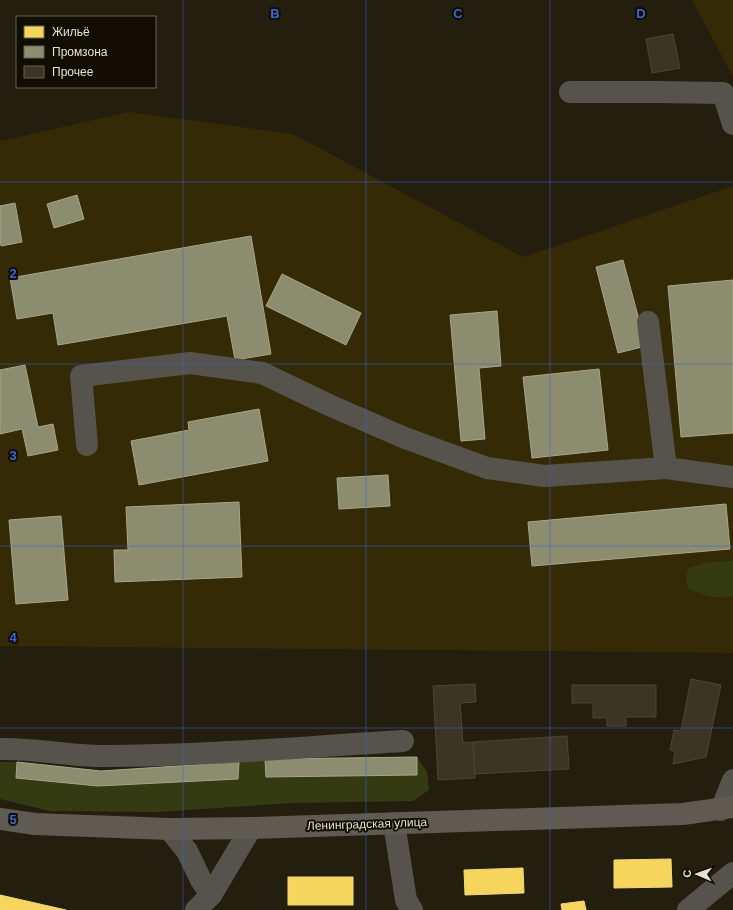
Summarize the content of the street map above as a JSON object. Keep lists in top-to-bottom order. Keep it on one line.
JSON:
{"streets":{"main road":["Ленинградская улица"]},"legend":["Жильё","Промзона","Прочее"],"north":"left","grid":{"columns":["B","C","D"],"rows":["2","3","4","5"]}}
